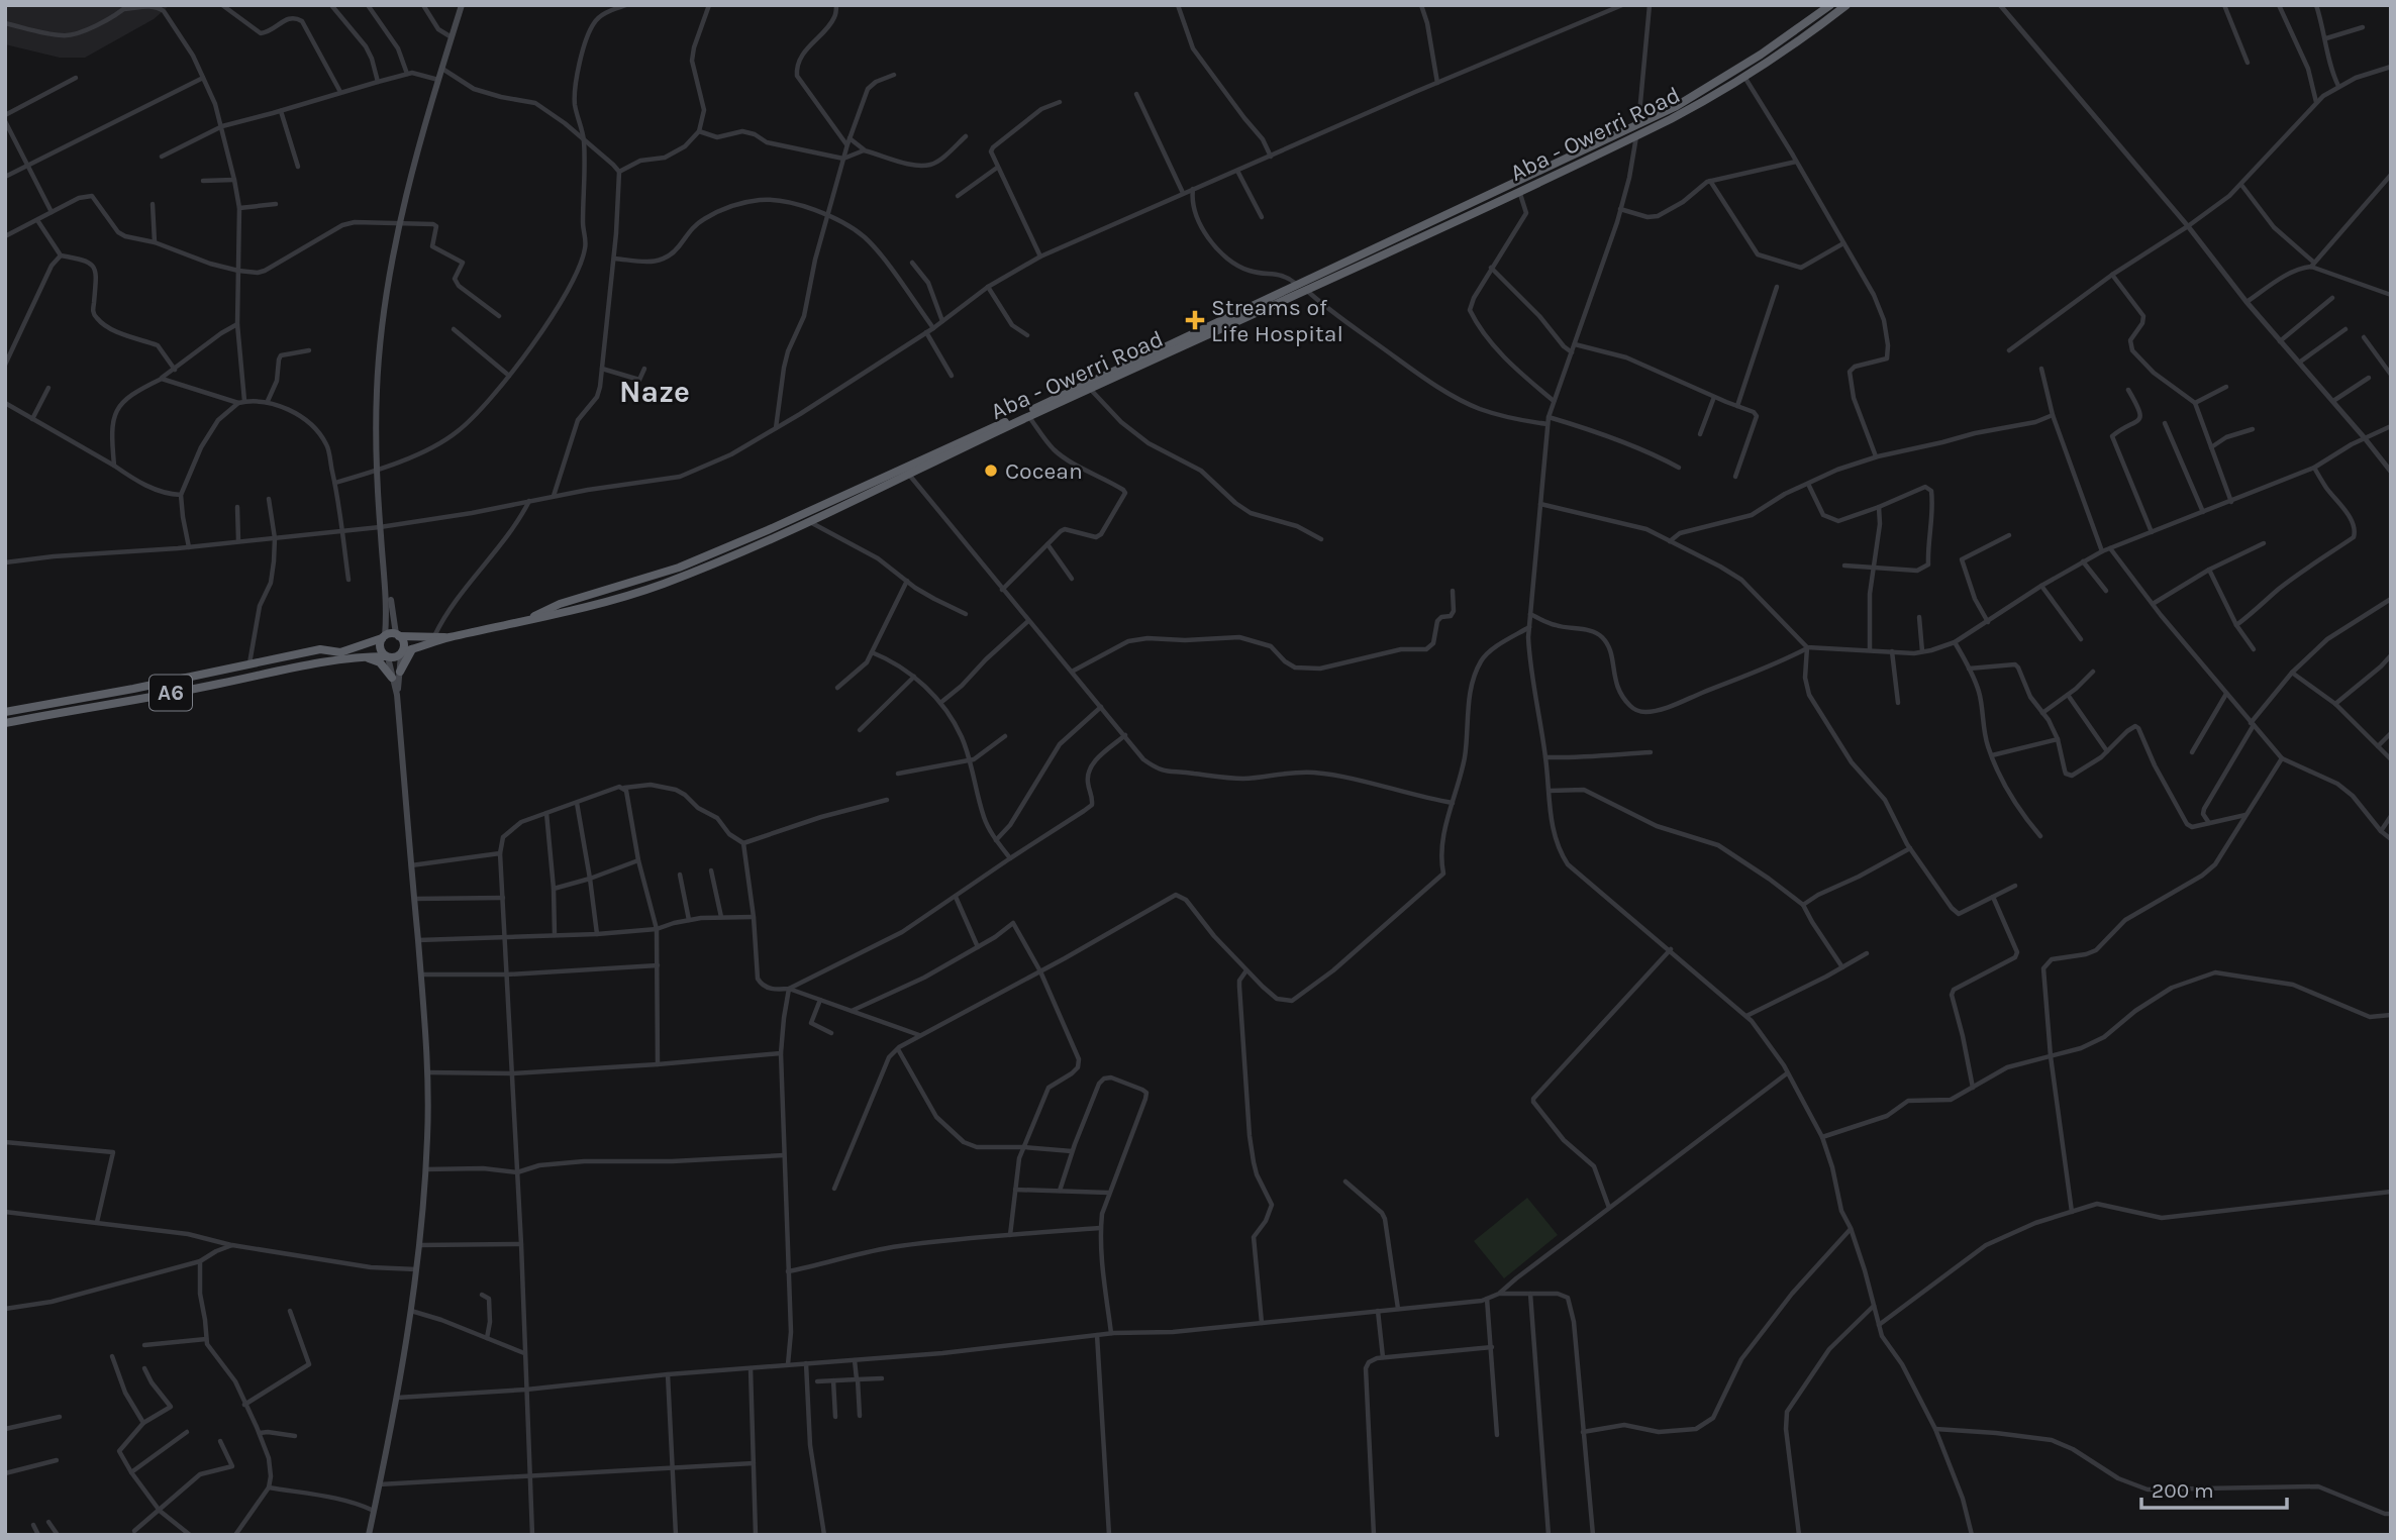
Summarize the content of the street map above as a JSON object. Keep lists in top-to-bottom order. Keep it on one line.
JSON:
{"streets":{"highway":["Aba - Owerri Road","A6"]},"districts":["Naze"],"places":{"health":["Streams of Life Hospital"],"other":["Cocean"]},"scale_bar":"200 m"}
